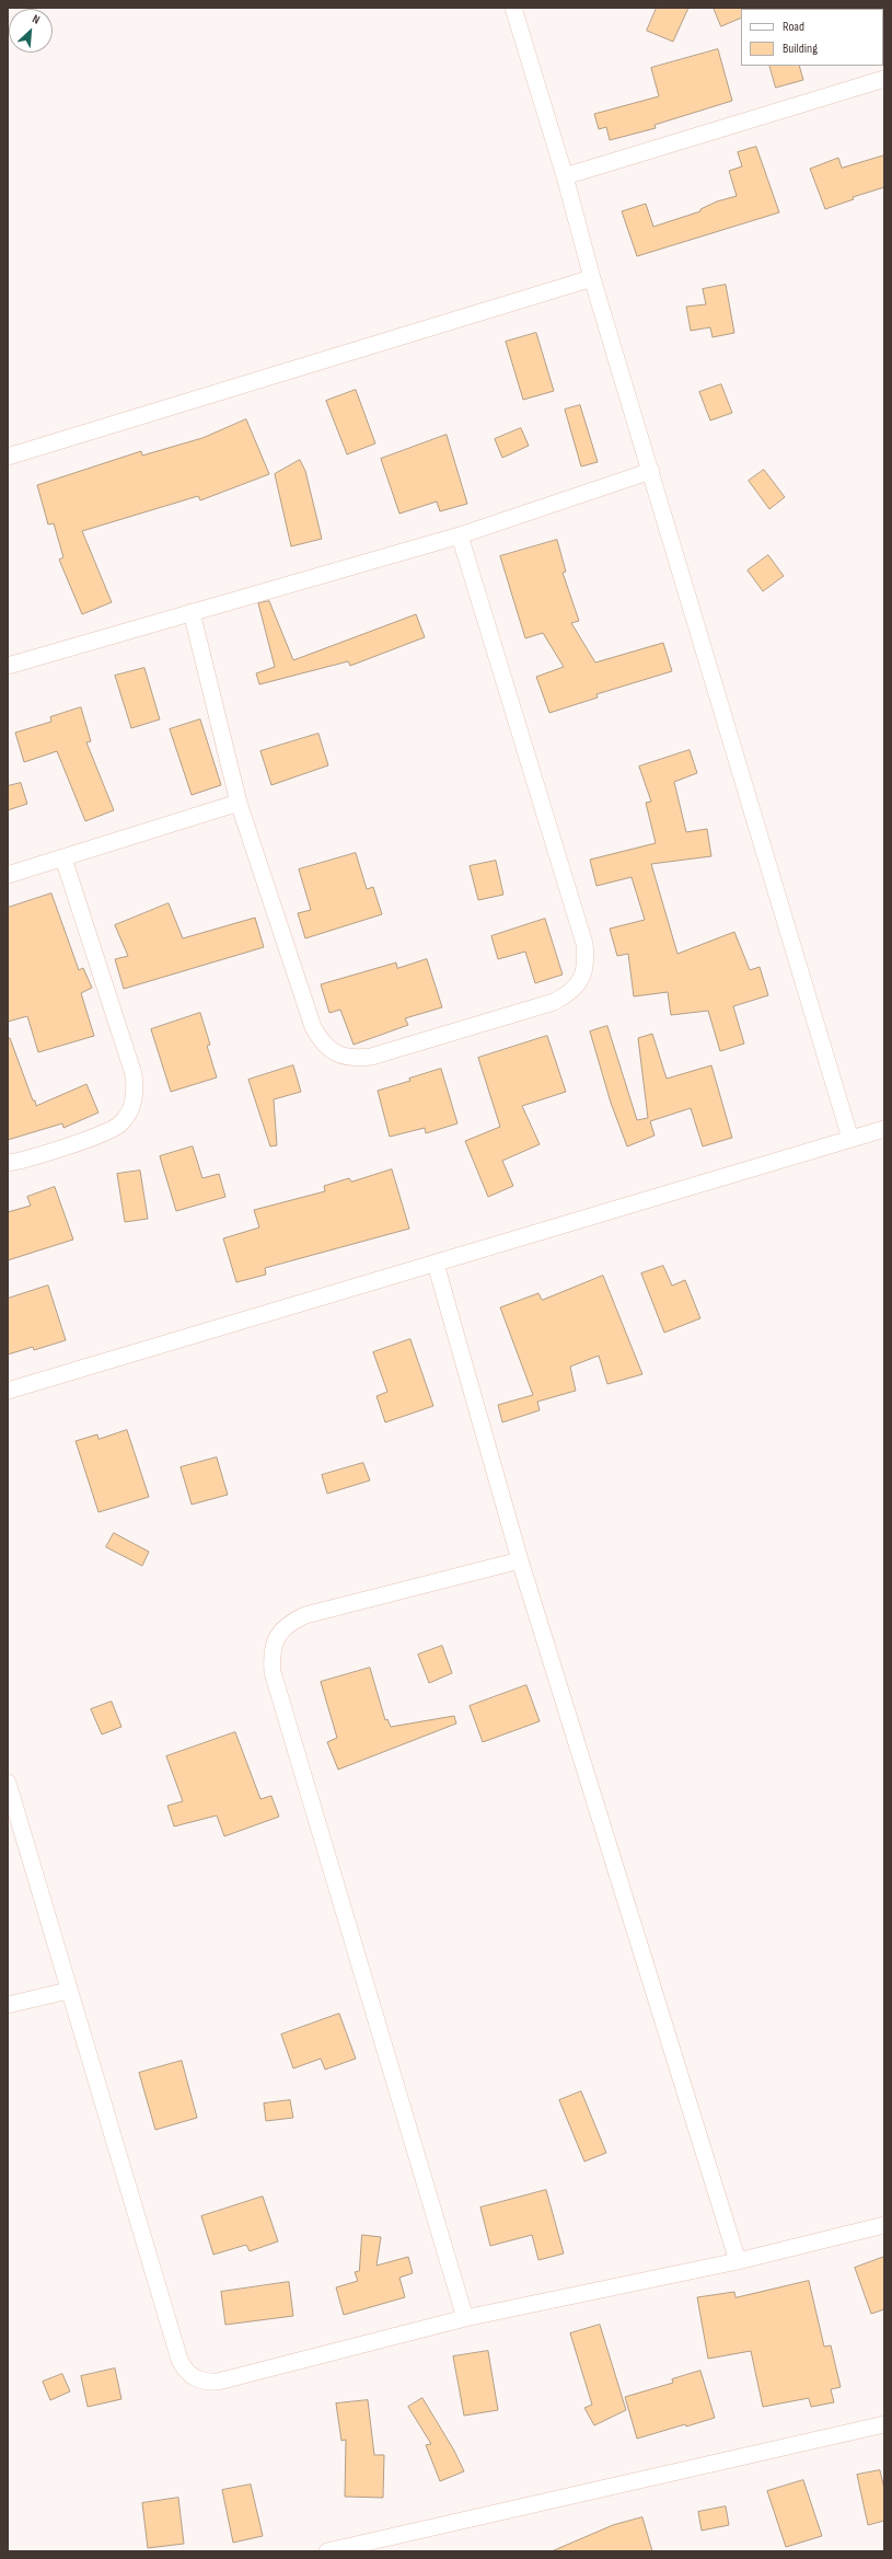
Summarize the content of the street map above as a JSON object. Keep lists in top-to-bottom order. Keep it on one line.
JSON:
{"legend":["Road","Building"],"north":"top right"}
